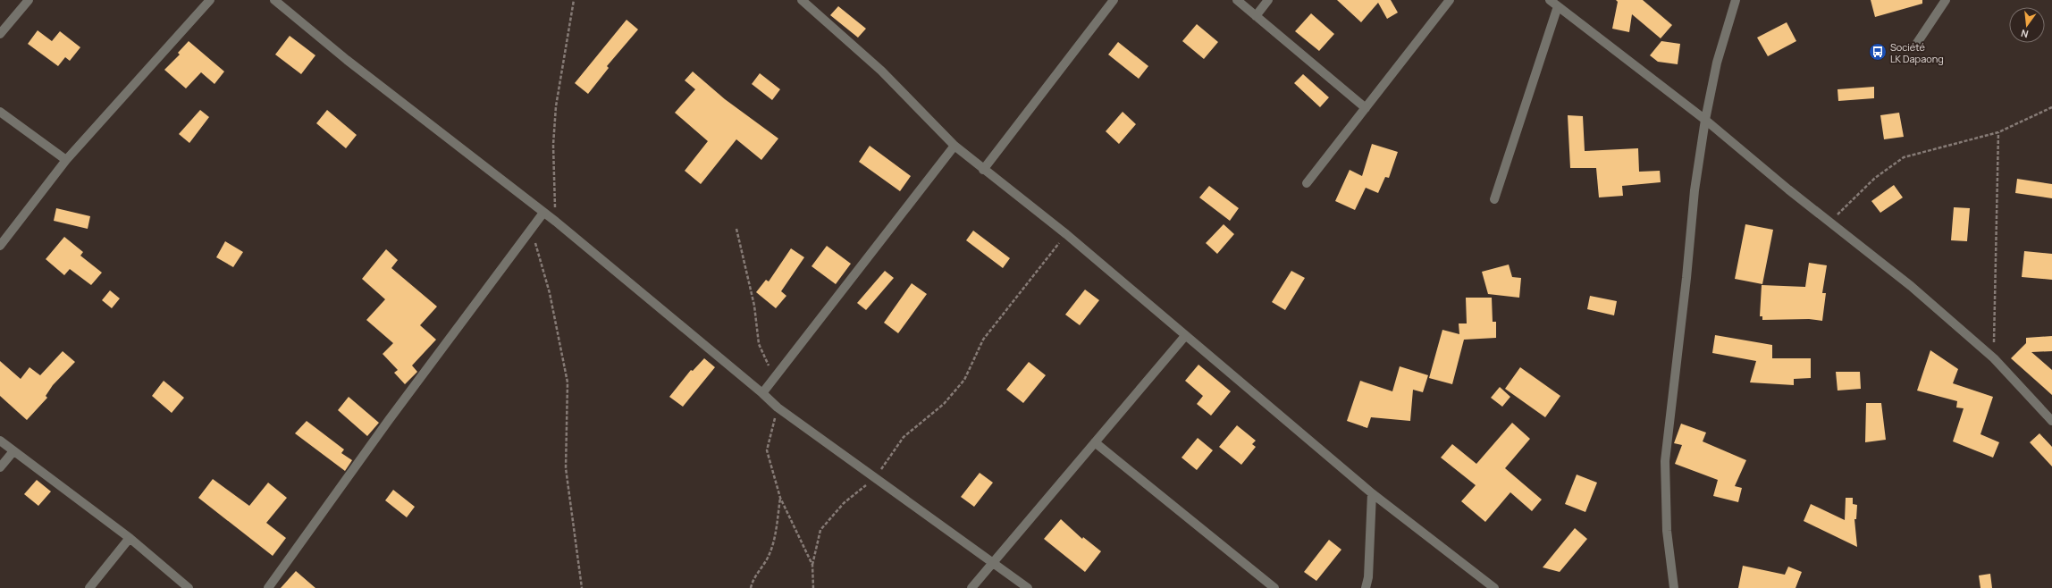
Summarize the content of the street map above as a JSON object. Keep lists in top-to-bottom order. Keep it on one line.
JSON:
{"places":{"bus stop":["Société LK Dapaong"]},"north":"bottom"}
